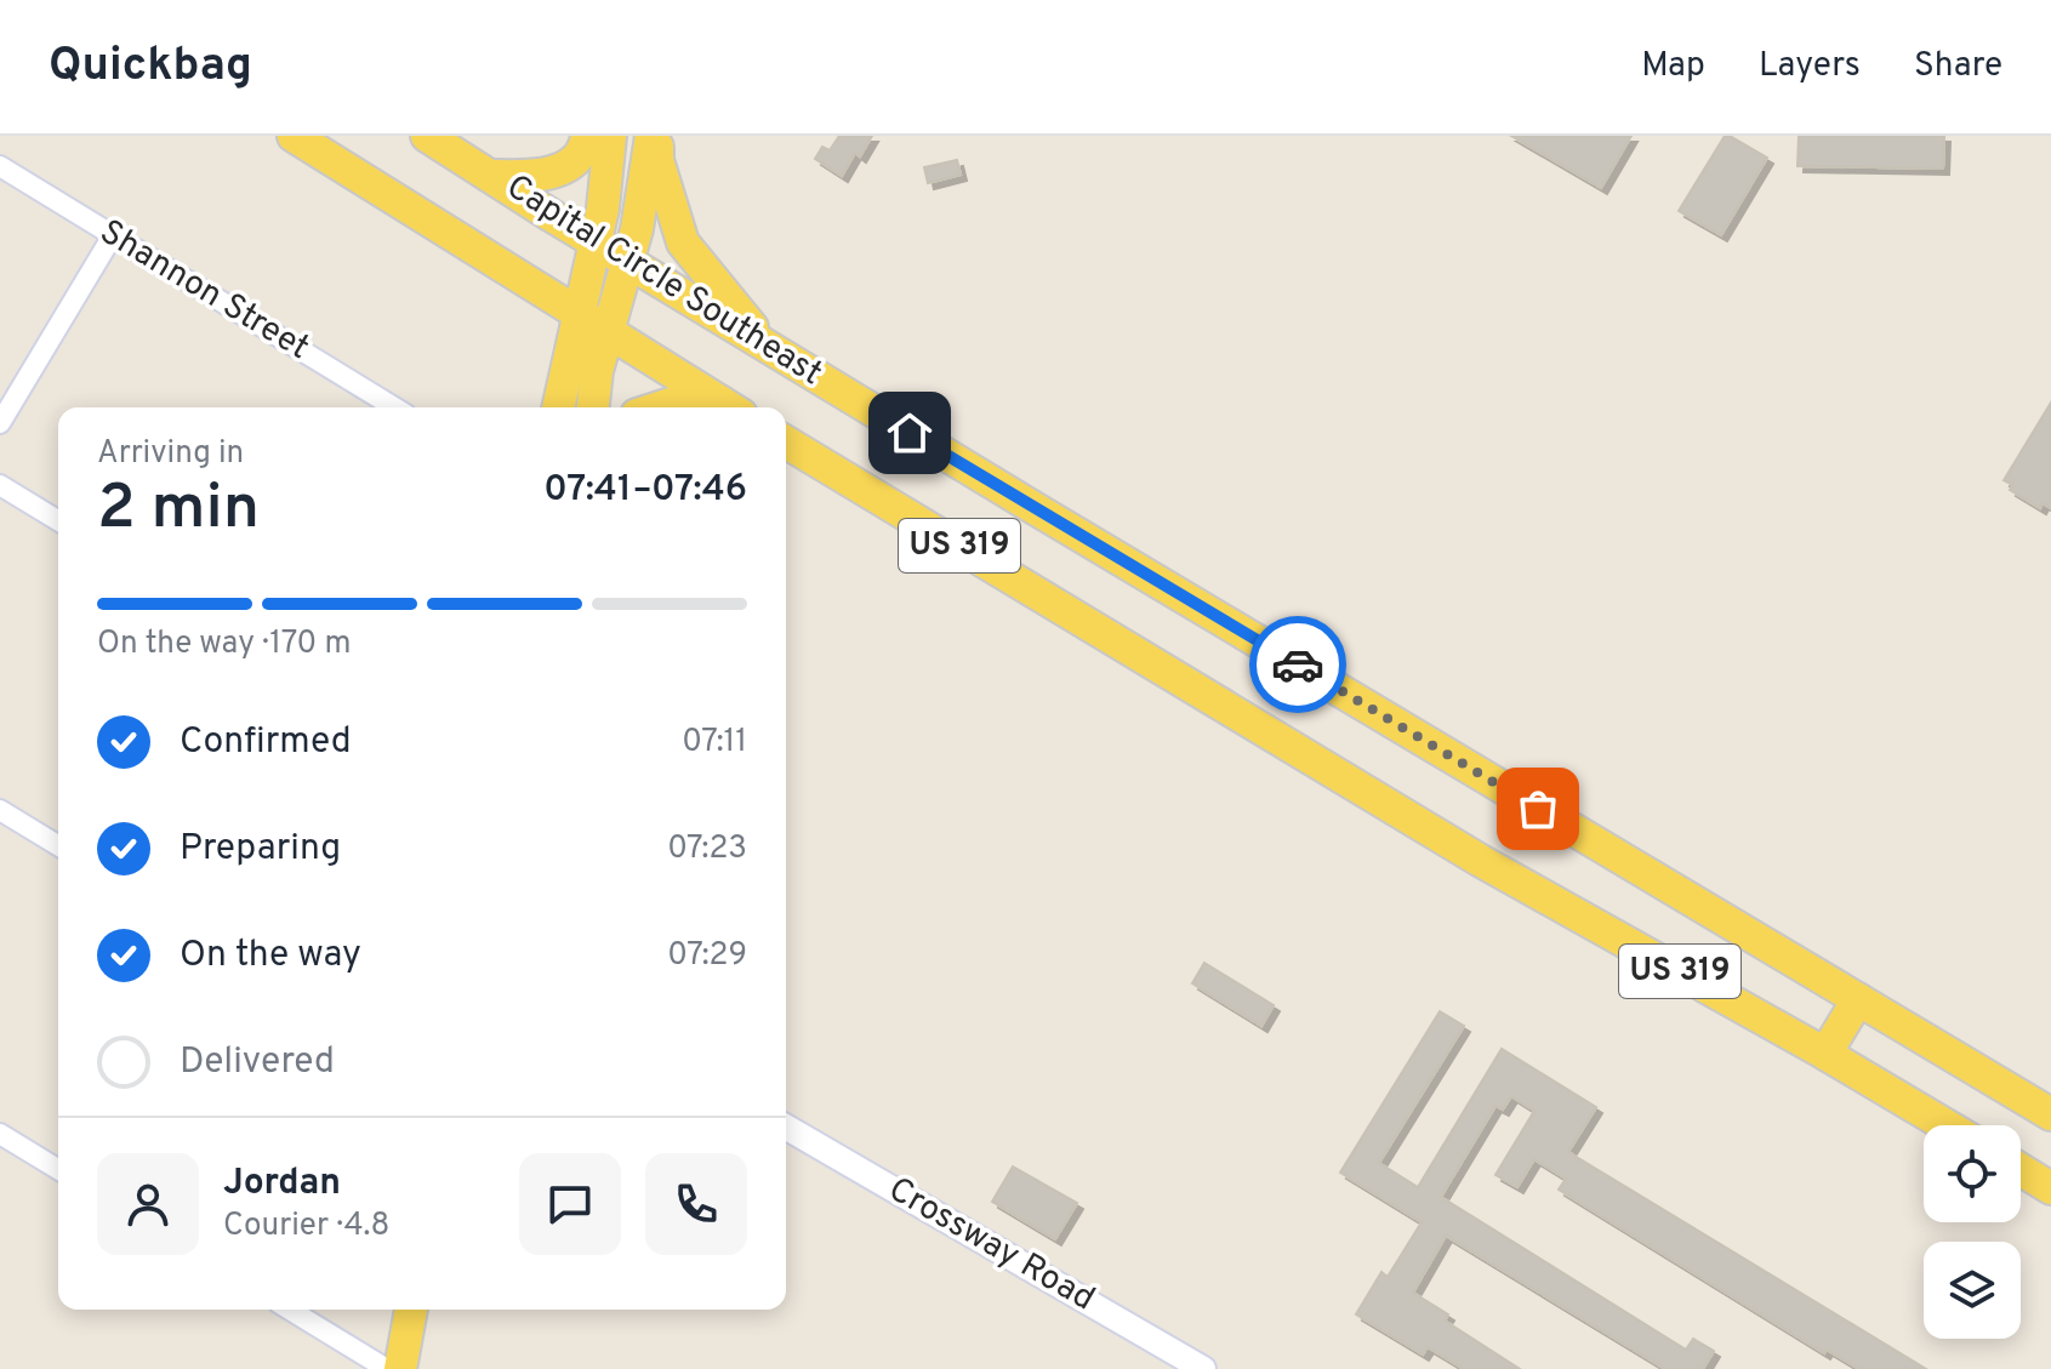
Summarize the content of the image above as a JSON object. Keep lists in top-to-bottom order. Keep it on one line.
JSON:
{"streets":{"main road":["Capital Circle Southeast","US 319"],"street":["Shannon Street","Crossway Road"]},"page":{"header":"Quickbag","nav":["Map","Layers","Share"],"heading":["2 min","Arriving in","07:41–07:46"],"panel":["Jordan","Courier · 4.8"],"bar":"On the way · 170 m","list":[["Confirmed","07:11"],["Preparing","07:23"],["On the way","07:29"],"Delivered"]}}
